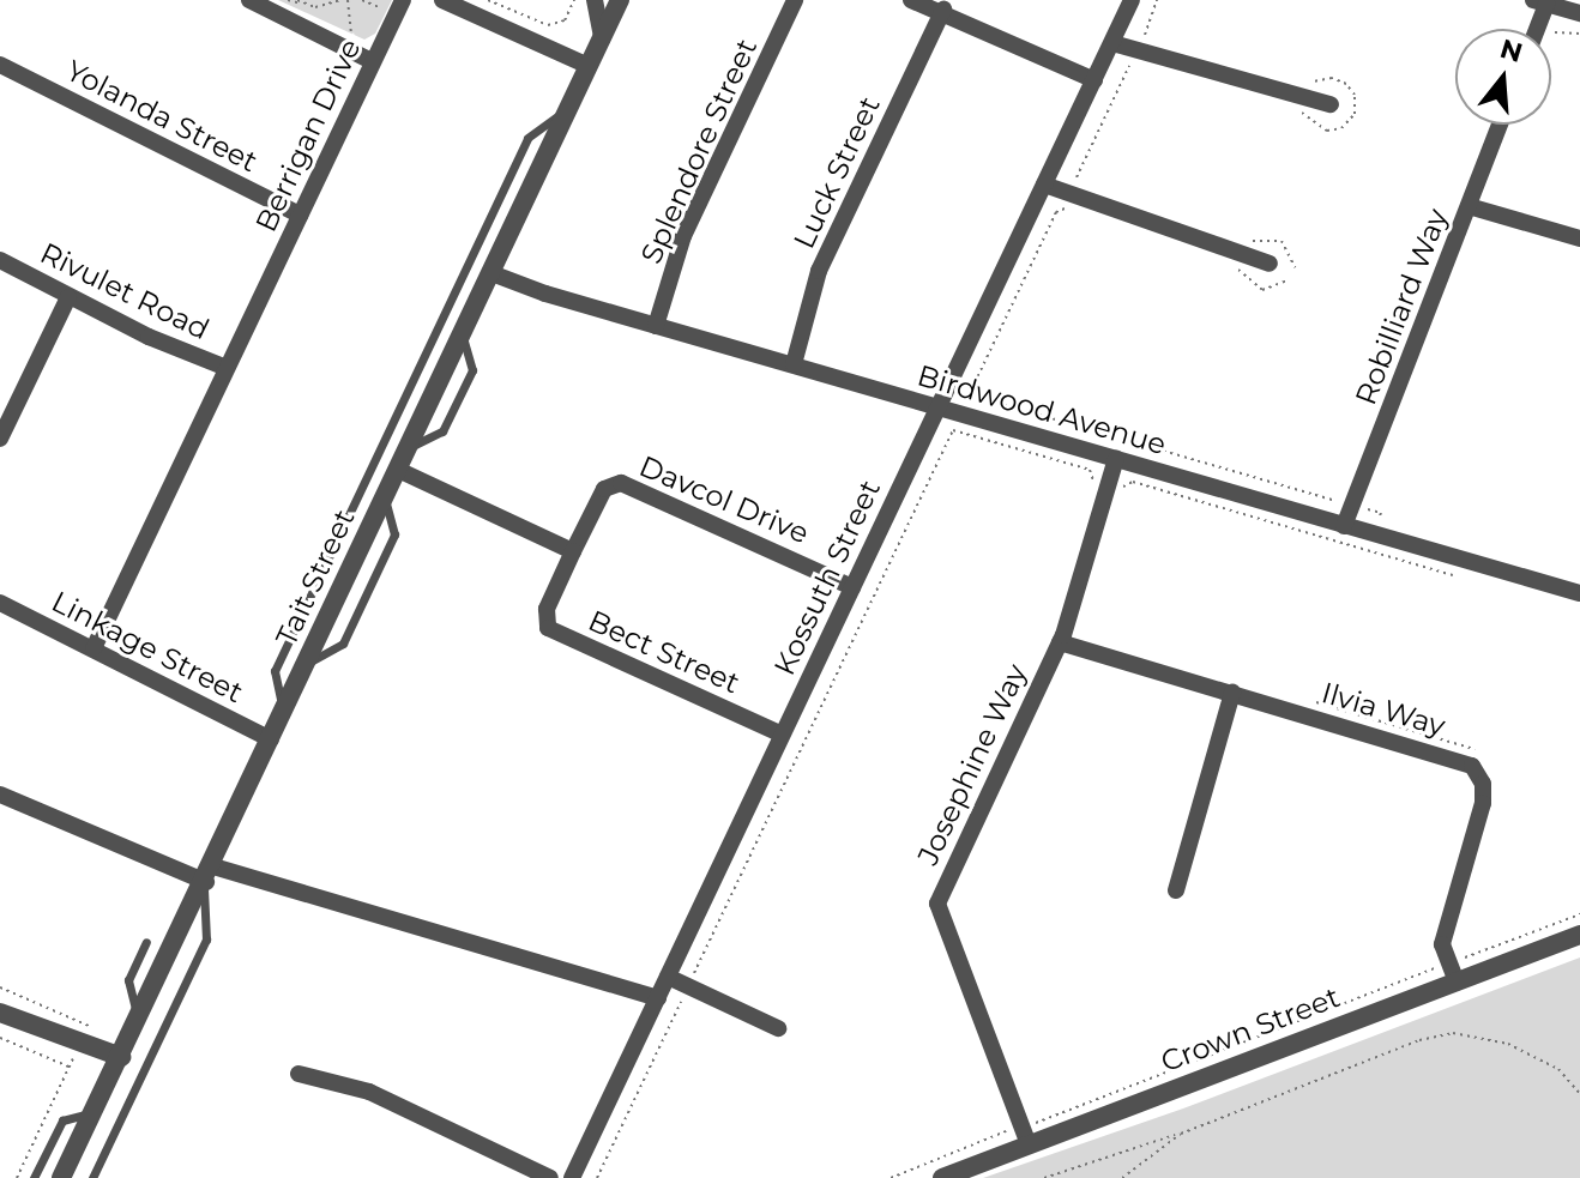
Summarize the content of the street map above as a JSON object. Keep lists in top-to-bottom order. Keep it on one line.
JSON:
{"streets":{"street":["Yolanda Street","Berrigan Drive","Splendore Street","Luck Street","Rivulet Road","Robilliard Way","Birdwood Avenue","Davcol Drive","Tait Street","Kossuth Street","Linkage Street","Bect Street","Ilvia Way","Josephine Way","Crown Street"]},"crossings":[["Yolanda Street","Berrigan Drive"],["Berrigan Drive","Rivulet Road"],["Berrigan Drive","Linkage Street"],["Splendore Street","Birdwood Avenue"],["Luck Street","Birdwood Avenue"],["Robilliard Way","Birdwood Avenue"],["Birdwood Avenue","Tait Street"],["Birdwood Avenue","Kossuth Street"],["Birdwood Avenue","Josephine Way"],["Davcol Drive","Kossuth Street"],["Davcol Drive","Bect Street"],["Tait Street","Linkage Street"],["Kossuth Street","Bect Street"],["Ilvia Way","Josephine Way"],["Ilvia Way","Crown Street"],["Josephine Way","Crown Street"]],"north":"top"}
